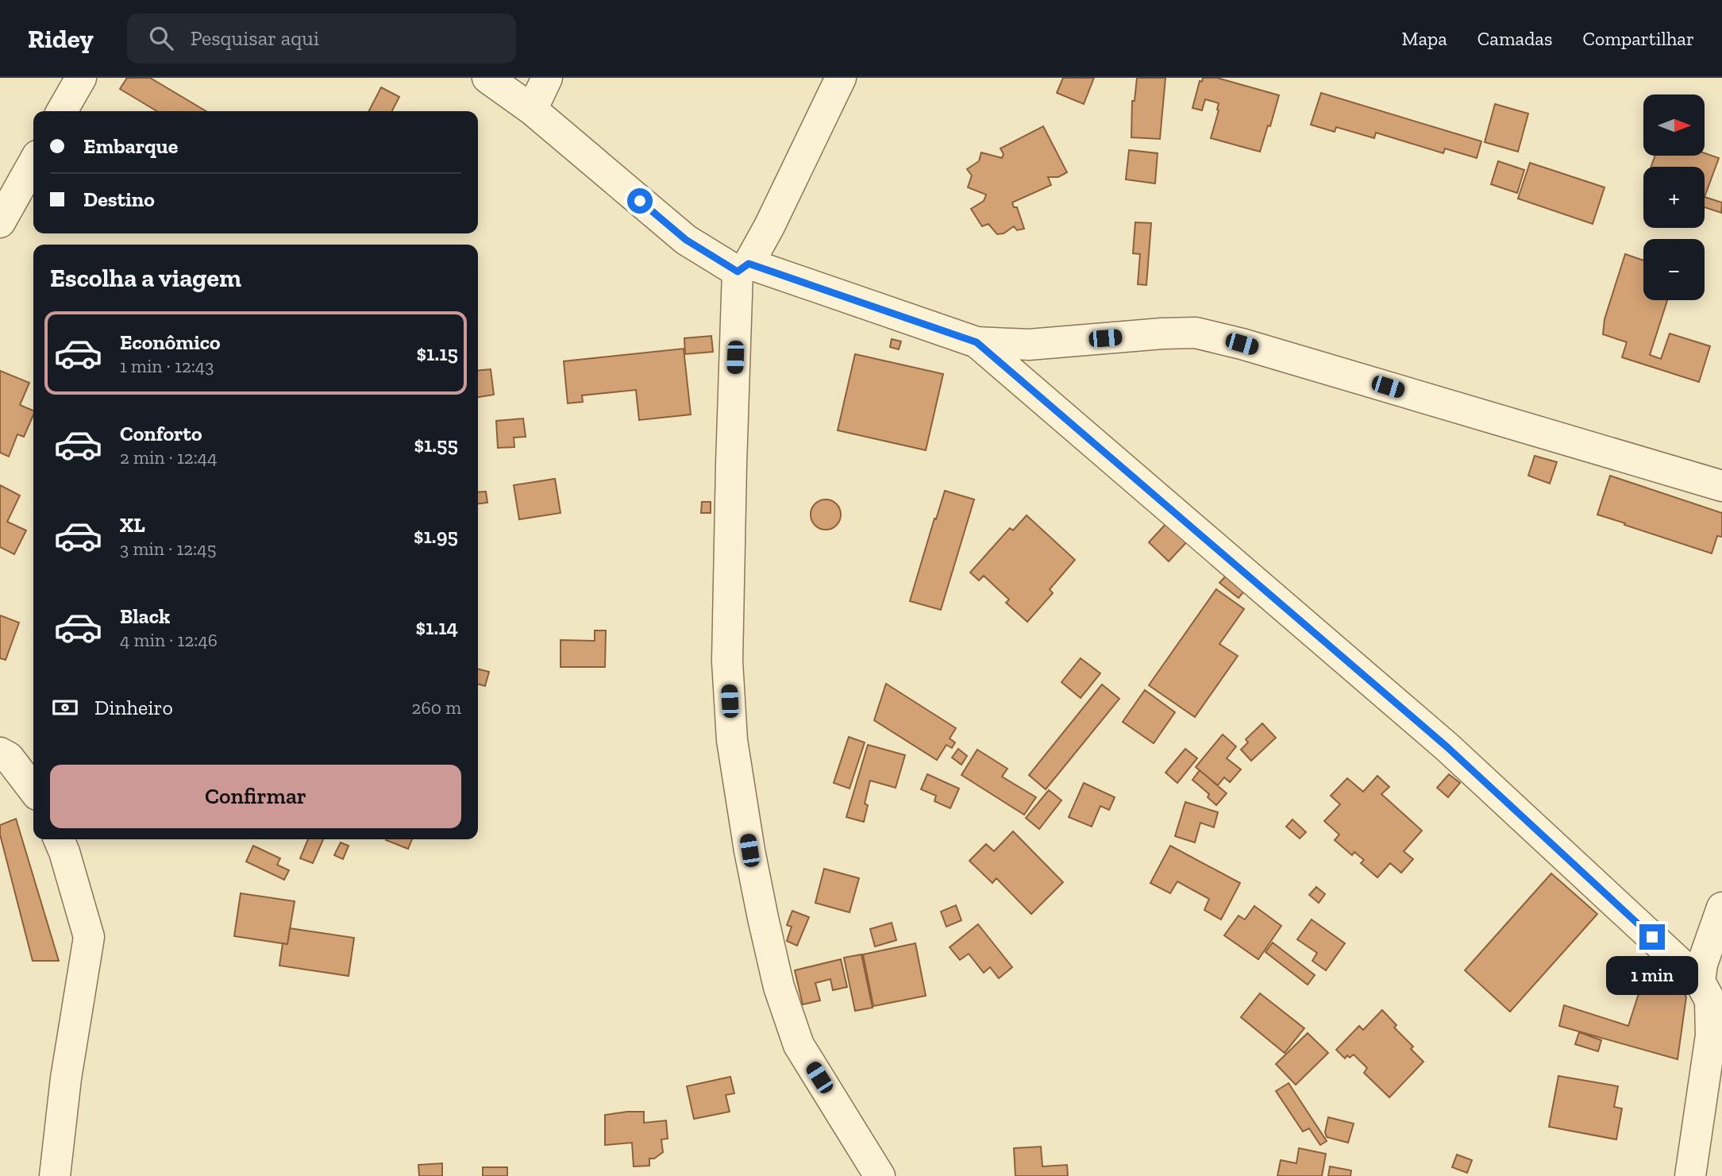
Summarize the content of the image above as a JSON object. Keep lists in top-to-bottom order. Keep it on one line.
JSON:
{"north":"right","page":{"header":"Ridey","search":"Pesquisar aqui","nav":["Mapa","Camadas","Compartilhar"],"map_buttons":["+","−"],"banner":["Embarque","Destino"],"heading":"Escolha a viagem","list":[{"name":"Econômico","note":"1 min · 12:43","value":"$1.15"},{"name":"Conforto","note":"2 min · 12:44","value":"$1.55"},{"name":"XL","note":"3 min · 12:45","value":"$1.95"},{"name":"Black","note":"4 min · 12:46","value":"$1.14"}],"pay":["Dinheiro","260 m"],"buttons":"Confirmar","bubble":"1 min"}}
